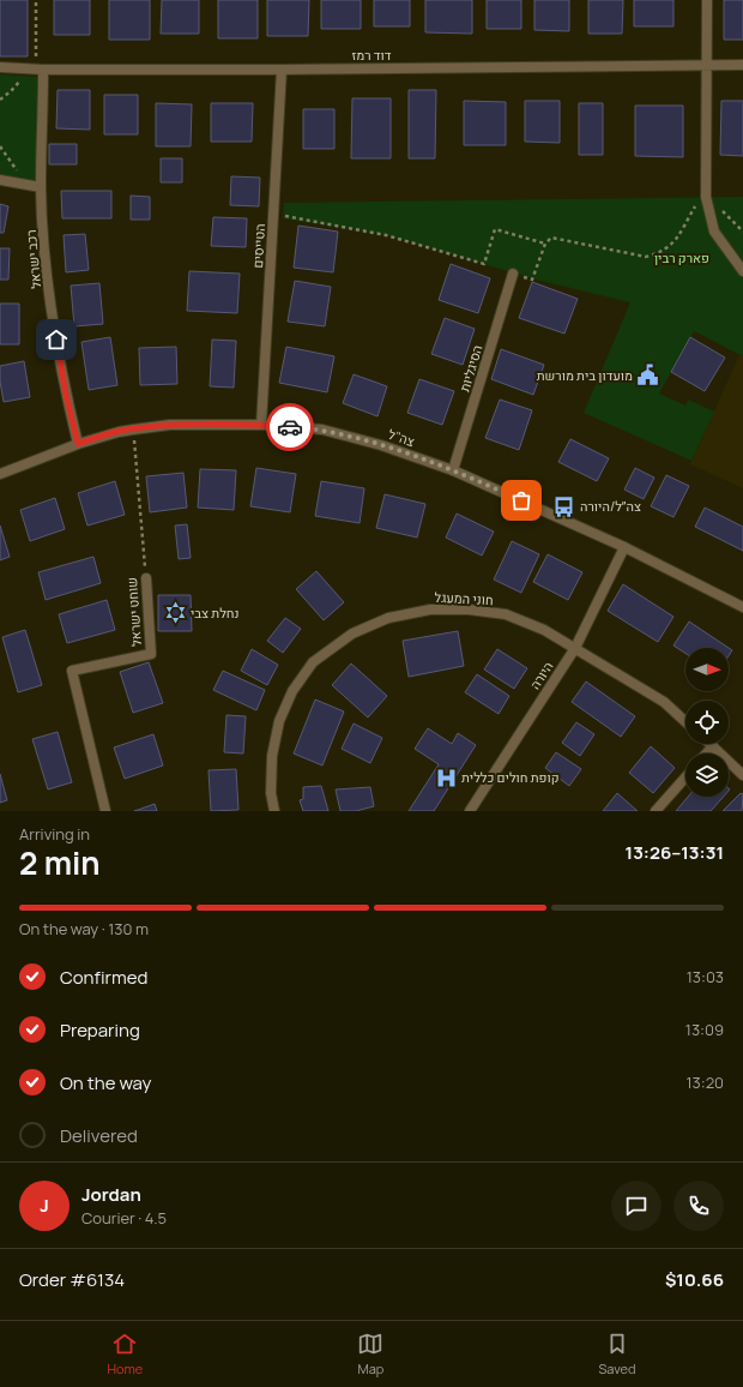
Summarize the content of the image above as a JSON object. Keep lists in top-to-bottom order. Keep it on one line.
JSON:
{"streets":{"street":["דוד רמז","הטייסים","רכב ישראל","הסיגליות","צה\"ל","חוני המעגל","שוחט ישראל","היורה"]},"crossings":[["דוד רמז","הטייסים"],["דוד רמז","רכב ישראל"],["הטייסים","צה\"ל"],["רכב ישראל","צה\"ל"],["הסיגליות","צה\"ל"],["צה\"ל","שוחט ישראל"],["צה\"ל","היורה"],["חוני המעגל","היורה"]],"parks":["פארק רבין"],"places":{"public building":["מועדון בית מורשת"],"bus stop":["צה״ל/היורה"],"synagogue":["נחלת צבי"],"hospital":["קופת חולים כללית"]},"north":"right","page":{"heading":["2 min","Arriving in","13:26–13:31"],"panel":["Jordan","Courier · 4.5","Order #6134","$10.66"],"bar":"On the way · 130 m","list":[["Confirmed","13:03"],["Preparing","13:09"],["On the way","13:20"],"Delivered"],"round":"J","tabs":["Home","Map","Saved"]}}
